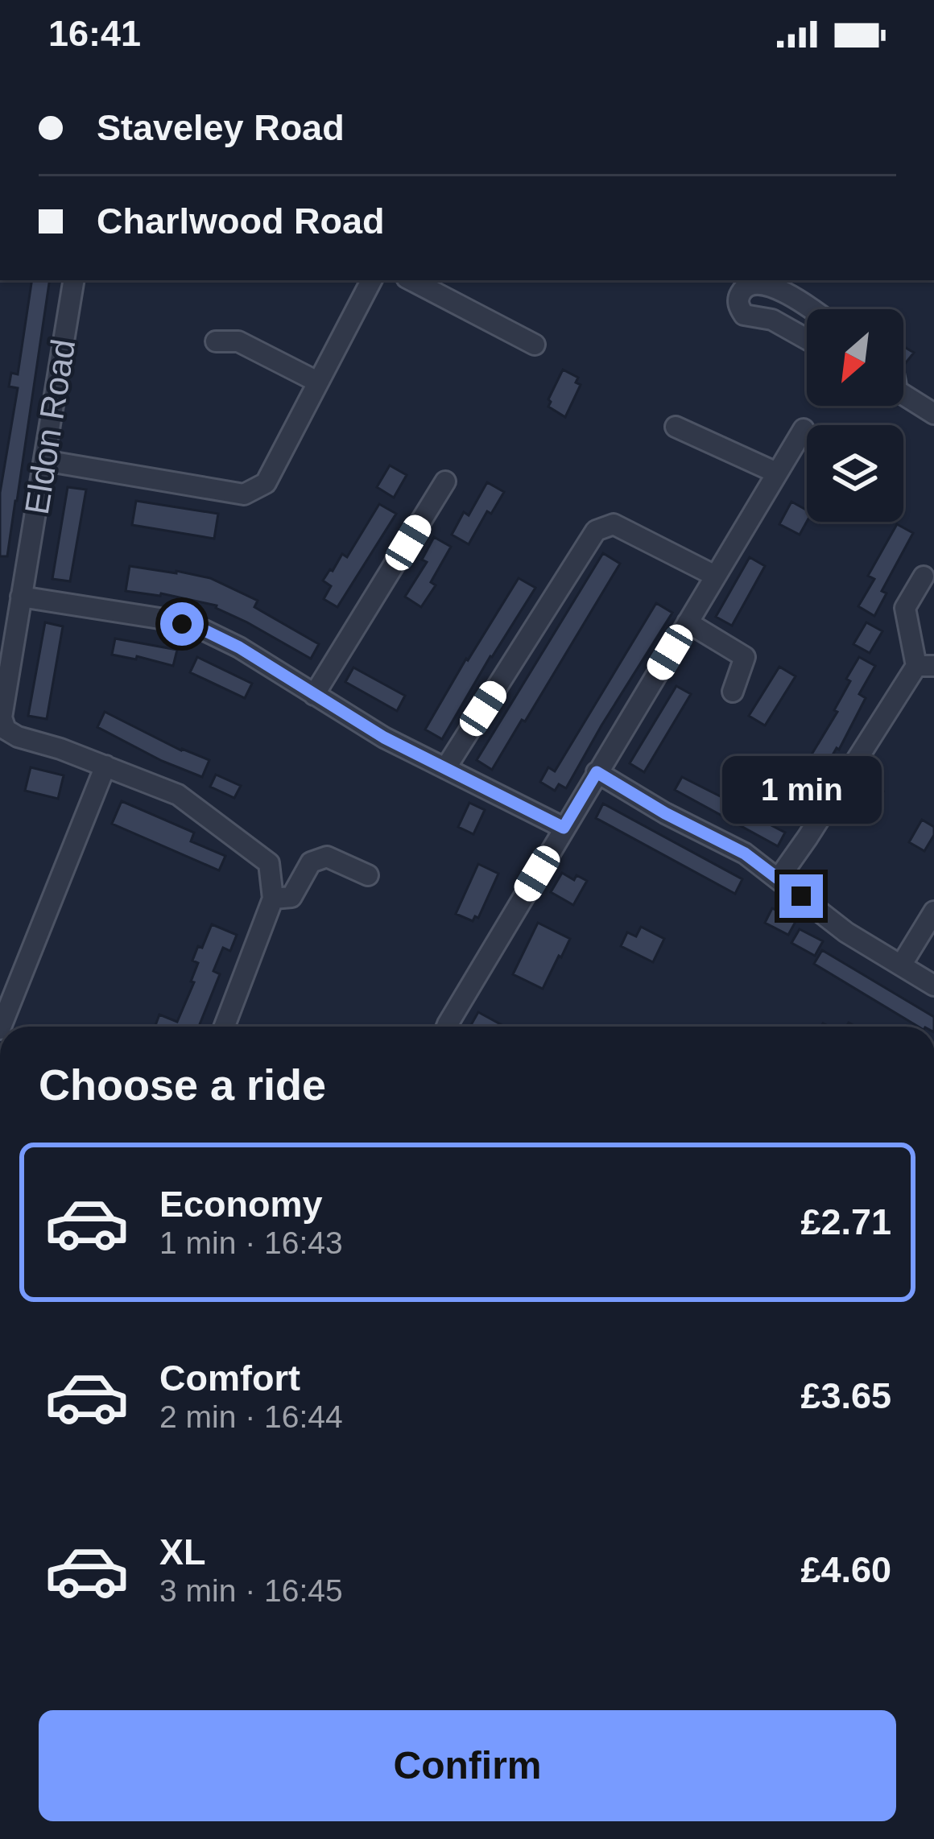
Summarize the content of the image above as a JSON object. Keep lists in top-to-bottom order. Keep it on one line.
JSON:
{"streets":{"street":["Eldon Road"]},"north":"bottom left","page":{"status":"16:41","banner":["Staveley Road","Charlwood Road"],"bubble":"1 min","heading":"Choose a ride","list":[{"name":"Economy","note":"1 min · 16:43","value":"£2.71"},{"name":"Comfort","note":"2 min · 16:44","value":"£3.65"},{"name":"XL","note":"3 min · 16:45","value":"£4.60"}],"buttons":"Confirm"}}
